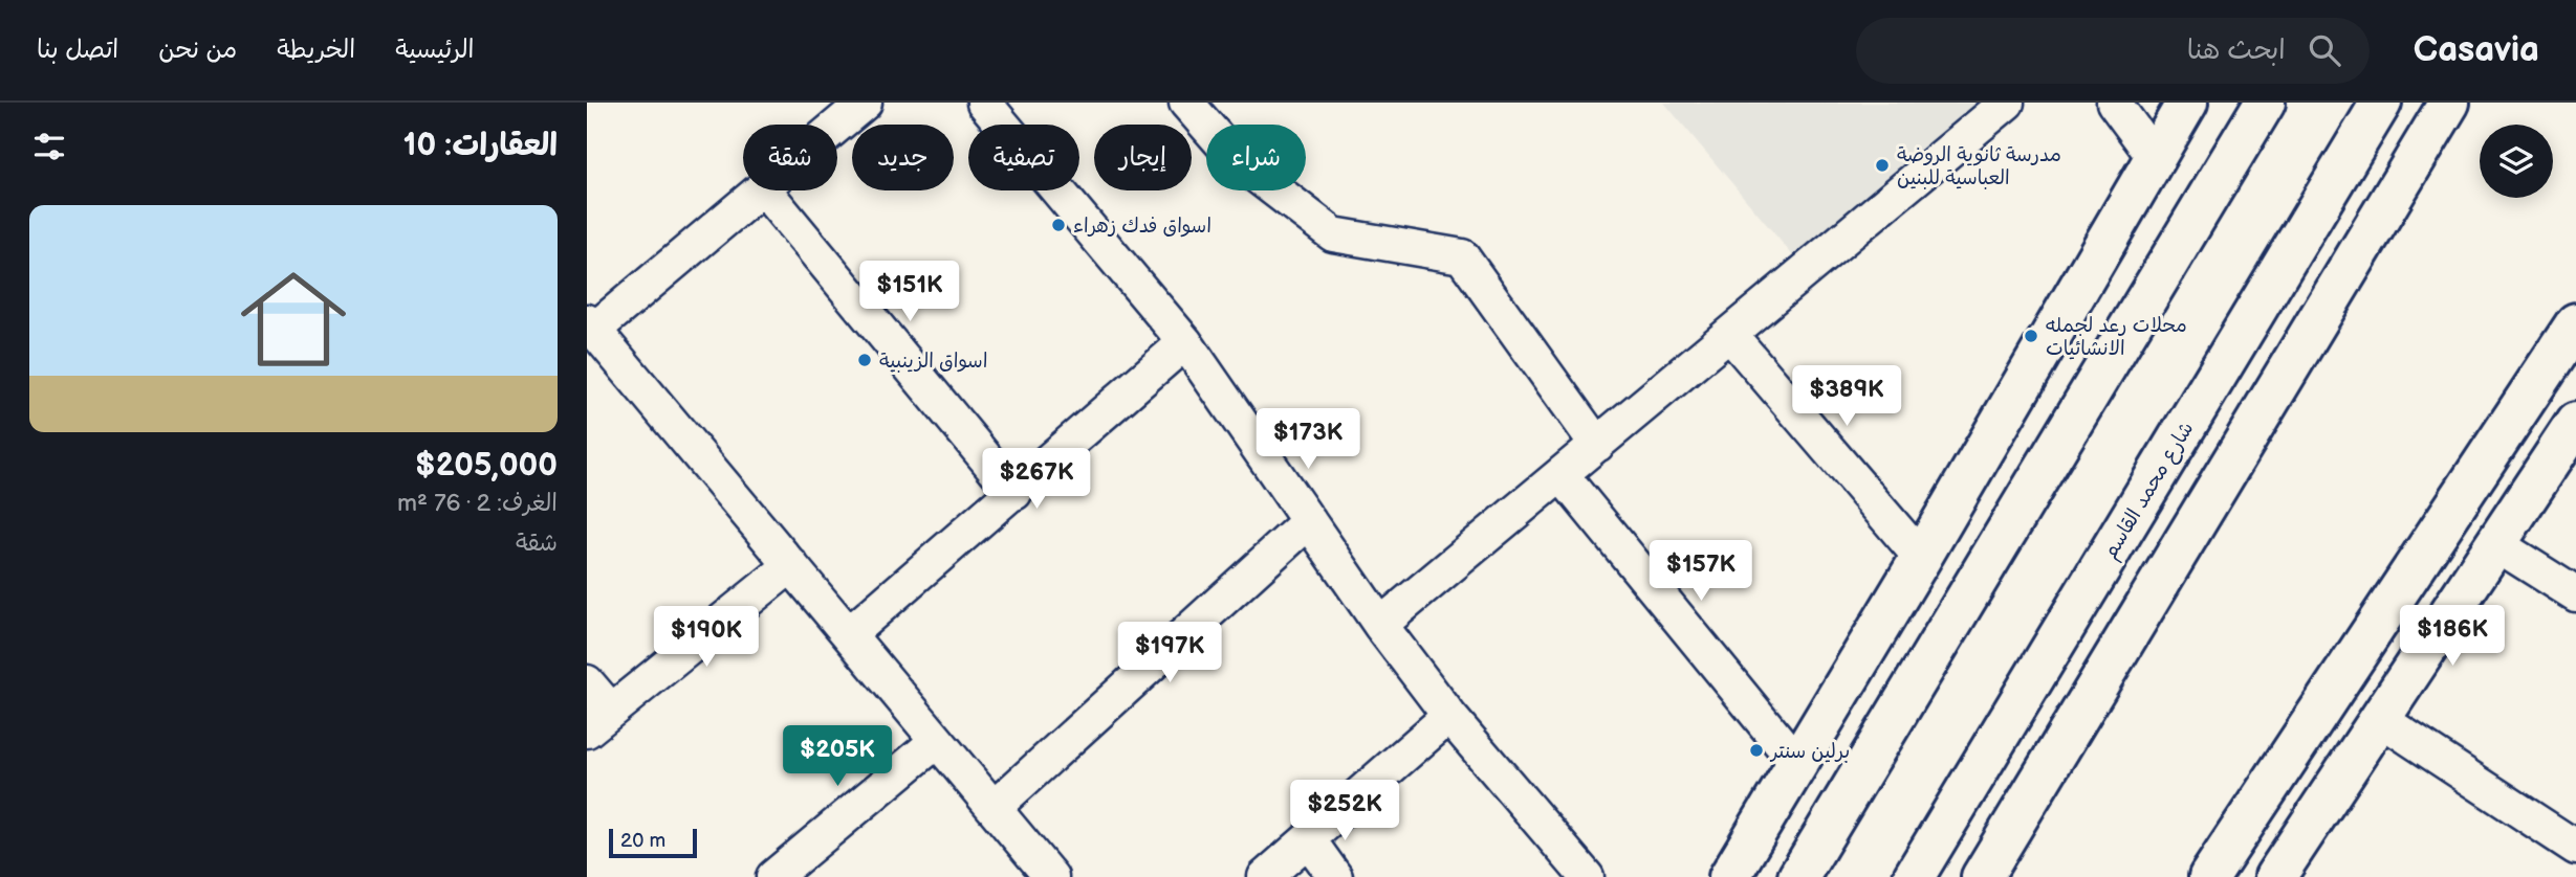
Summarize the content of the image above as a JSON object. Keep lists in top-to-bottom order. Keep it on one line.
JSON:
{"streets":{"main road":["شارع محمد القاسم"]},"places":["مدرسة ثانوية الروضة العباسية للبنين","اسواق فدك زهراء","محلات رعد لجمله الانشائيات","اسواق الزينبية","برلين سنتر"],"scale_bar":"20 m","page":{"header":"Casavia","search":"ابحث هنا","nav":["الرئيسية","الخريطة","من نحن","اتصل بنا"],"heading":"العقارات: 10","chip":["شراء","إيجار","تصفية","جديد","شقة"],"list":[{"name":"$205,000","note":"الغرف: 2 · 76 m² · شقة"}],"price":["$151K","$389K","$173K","$267K","$157K","$186K","$190K","$197K","$205K","$252K"],"scale":"20 m"}}
